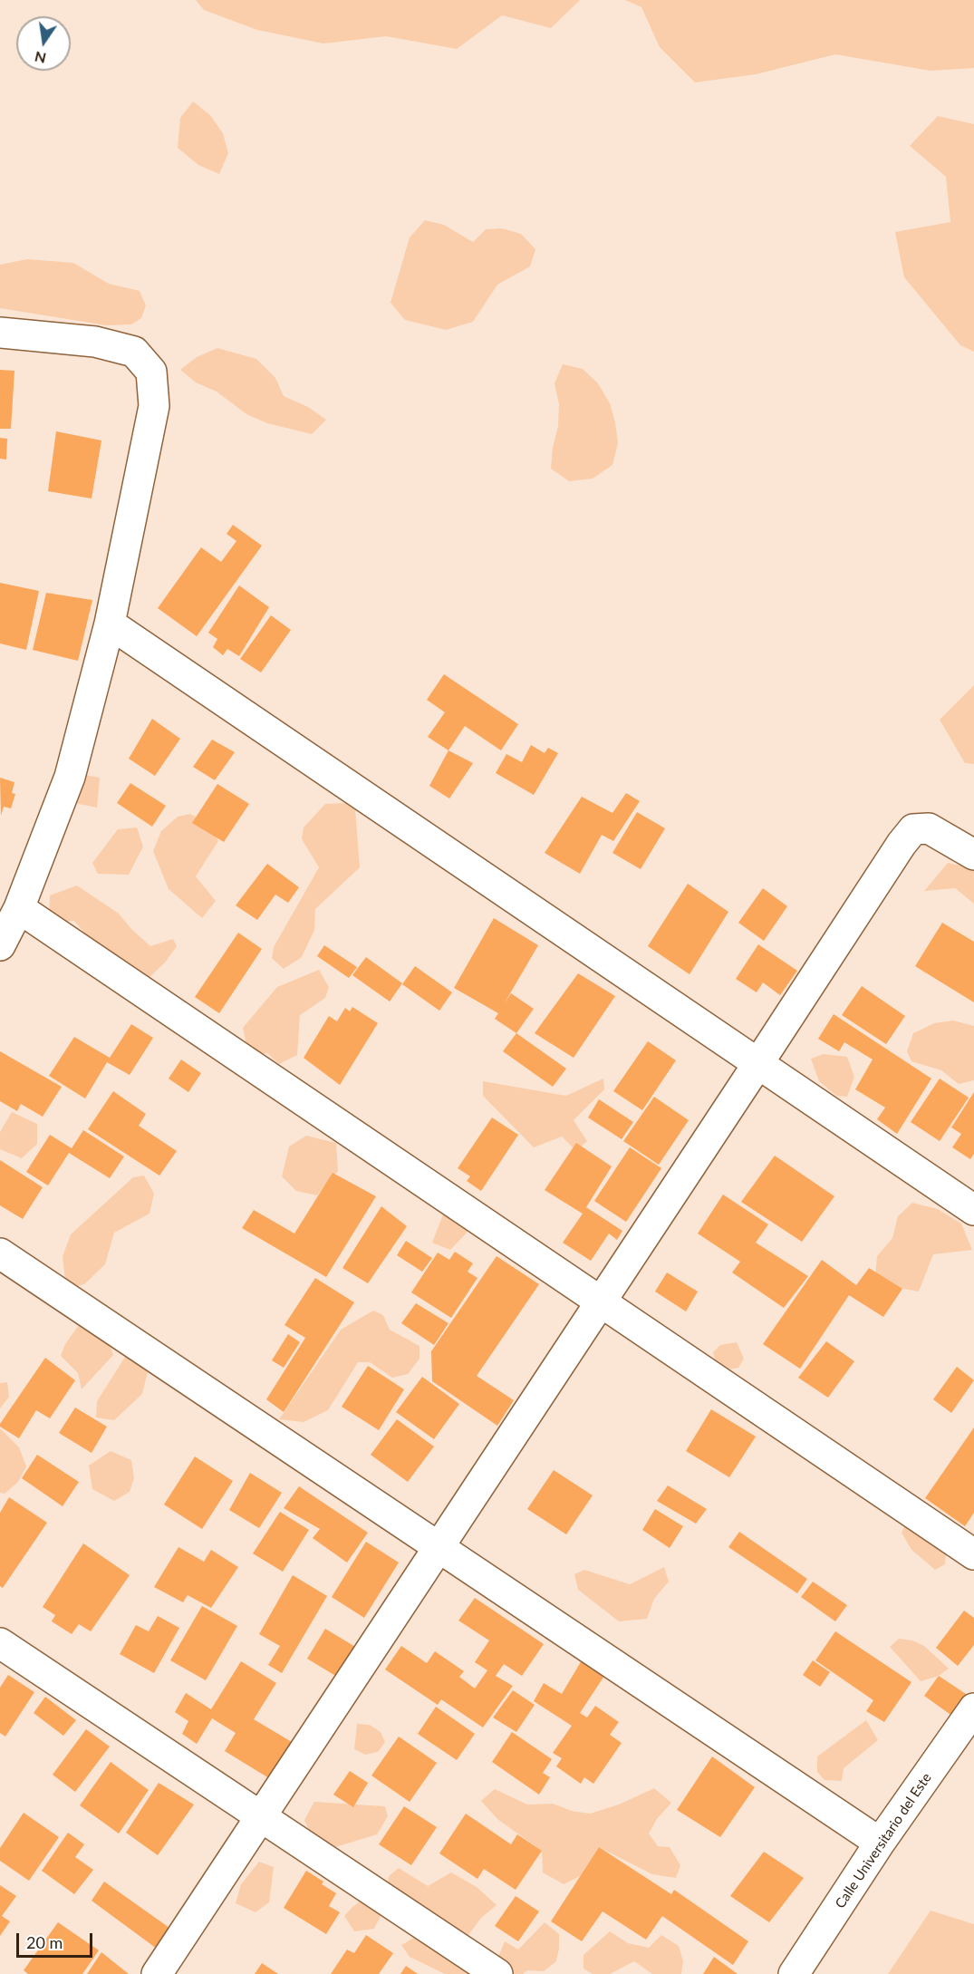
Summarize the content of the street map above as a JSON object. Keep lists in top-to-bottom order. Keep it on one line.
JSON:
{"streets":{"street":["Calle Universitario del Este"]},"scale_bar":"20 m","north":"bottom"}
